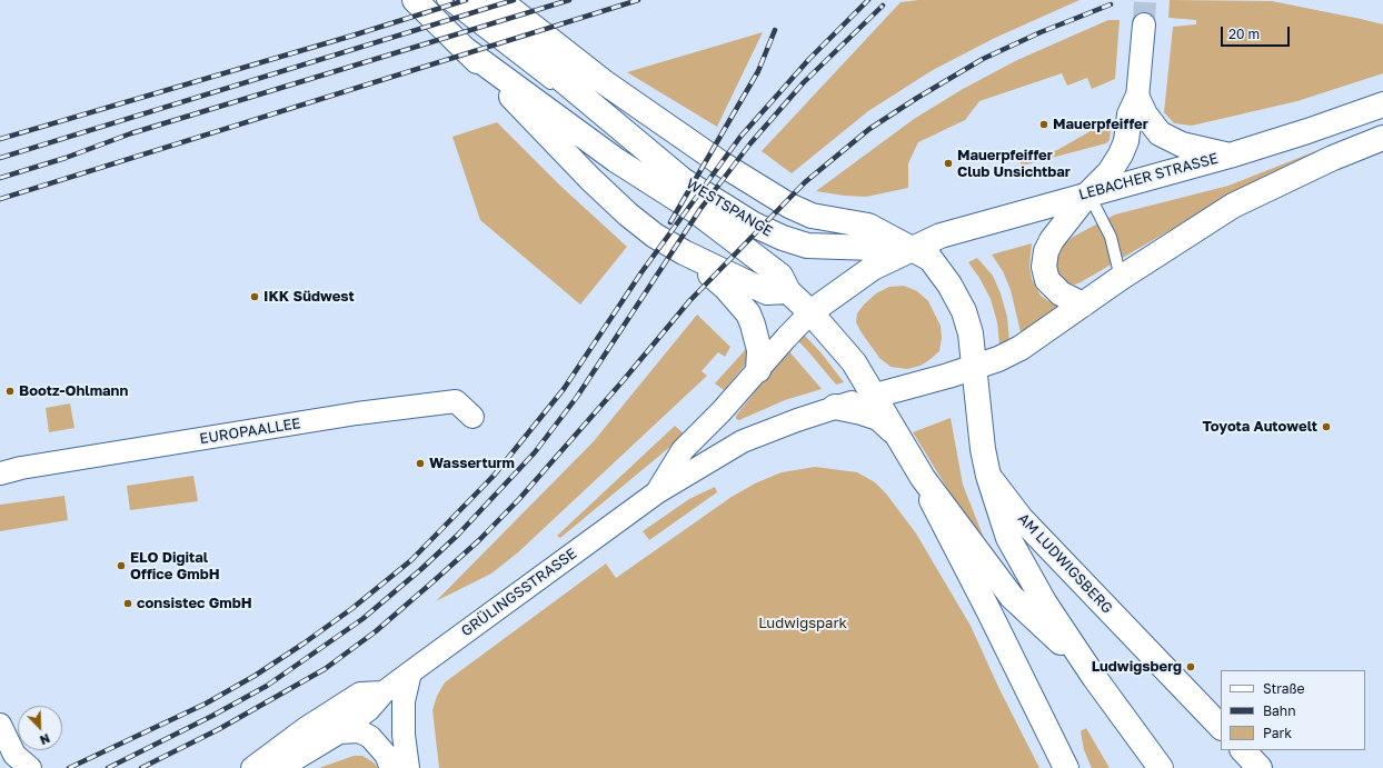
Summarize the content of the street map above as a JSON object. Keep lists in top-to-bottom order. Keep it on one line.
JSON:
{"streets":{"main road":["LEBACHER STRASSE","WESTSPANGE","AM LUDWIGSBERG"],"street":["EUROPAALLEE","GRÜLINGSSTRASSE"]},"crossings":[["LEBACHER STRASSE","WESTSPANGE"],["LEBACHER STRASSE","AM LUDWIGSBERG"],["LEBACHER STRASSE","GRÜLINGSSTRASSE"],["WESTSPANGE","AM LUDWIGSBERG"],["WESTSPANGE","GRÜLINGSSTRASSE"]],"parks":["Ludwigspark"],"places":["Mauerpfeiffer","Mauerpfeiffer Club Unsichtbar","IKK Südwest","Bootz-Ohlmann","Toyota Autowelt","Wasserturm","ELO Digital Office GmbH","consistec GmbH","Ludwigsberg"],"legend":["Straße","Bahn","Park"],"scale_bar":"20 m","north":"bottom right"}
